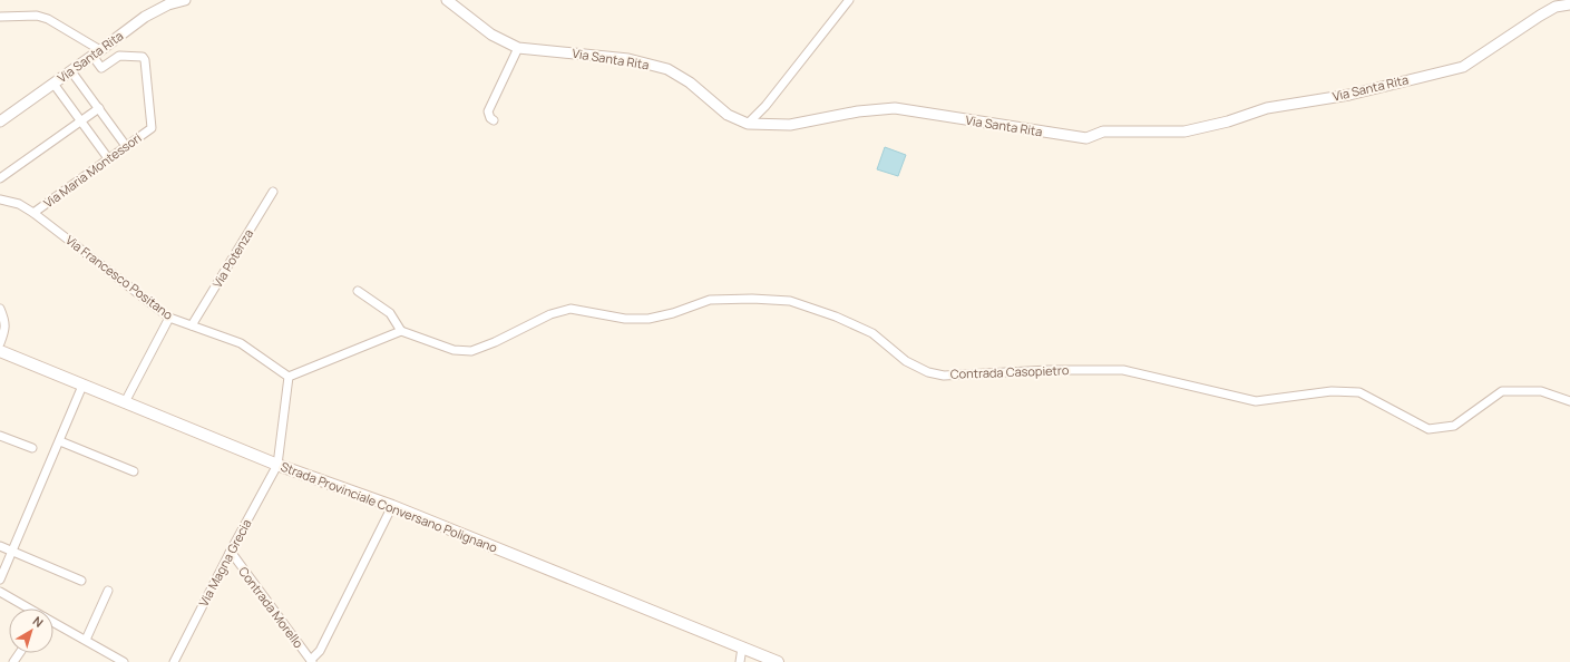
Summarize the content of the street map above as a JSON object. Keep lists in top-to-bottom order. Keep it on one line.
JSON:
{"streets":{"main road":["Strada Provinciale Conversano Polignano"],"street":["Via Santa Rita","Via Maria Montessori","Via Potenza","Via Francesco Positano","Contrada Casopietro","Via Magna Grecia","Contrada Morello"]},"crossings":[["Via Santa Rita","Via Maria Montessori"],["Via Maria Montessori","Via Francesco Positano"],["Via Potenza","Via Francesco Positano"],["Strada Provinciale Conversano Polignano","Via Magna Grecia"],["Via Magna Grecia","Contrada Morello"]],"north":"top right"}
